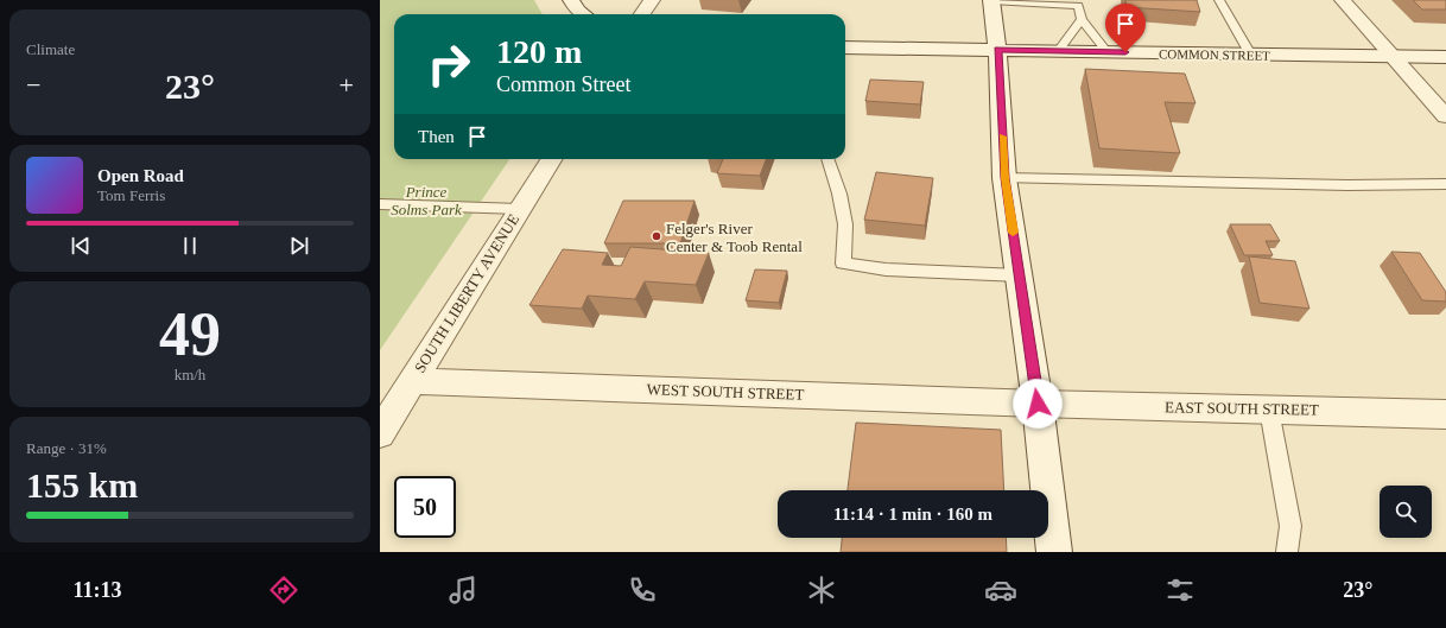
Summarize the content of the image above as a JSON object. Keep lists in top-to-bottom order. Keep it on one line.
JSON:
{"streets":{"street":["COMMON STREET","SOUTH LIBERTY AVENUE","WEST SOUTH STREET","EAST SOUTH STREET"]},"crossings":[["SOUTH LIBERTY AVENUE","WEST SOUTH STREET"],["WEST SOUTH STREET","EAST SOUTH STREET"]],"parks":["Prince Solms Park"],"places":["Felger's River Center & Toob Rental"],"page":{"tile":["Climate",["49","km/h"],["Range · 31%","155 km"]],"turn":["120 m","Common Street"],"heat":["−","23°","+"],"then":"Then","song":["Open Road","Tom Ferris"],"limit":"50","trip":"11:14 · 1 min · 160 m","tabs":["11:13","23°"]}}
